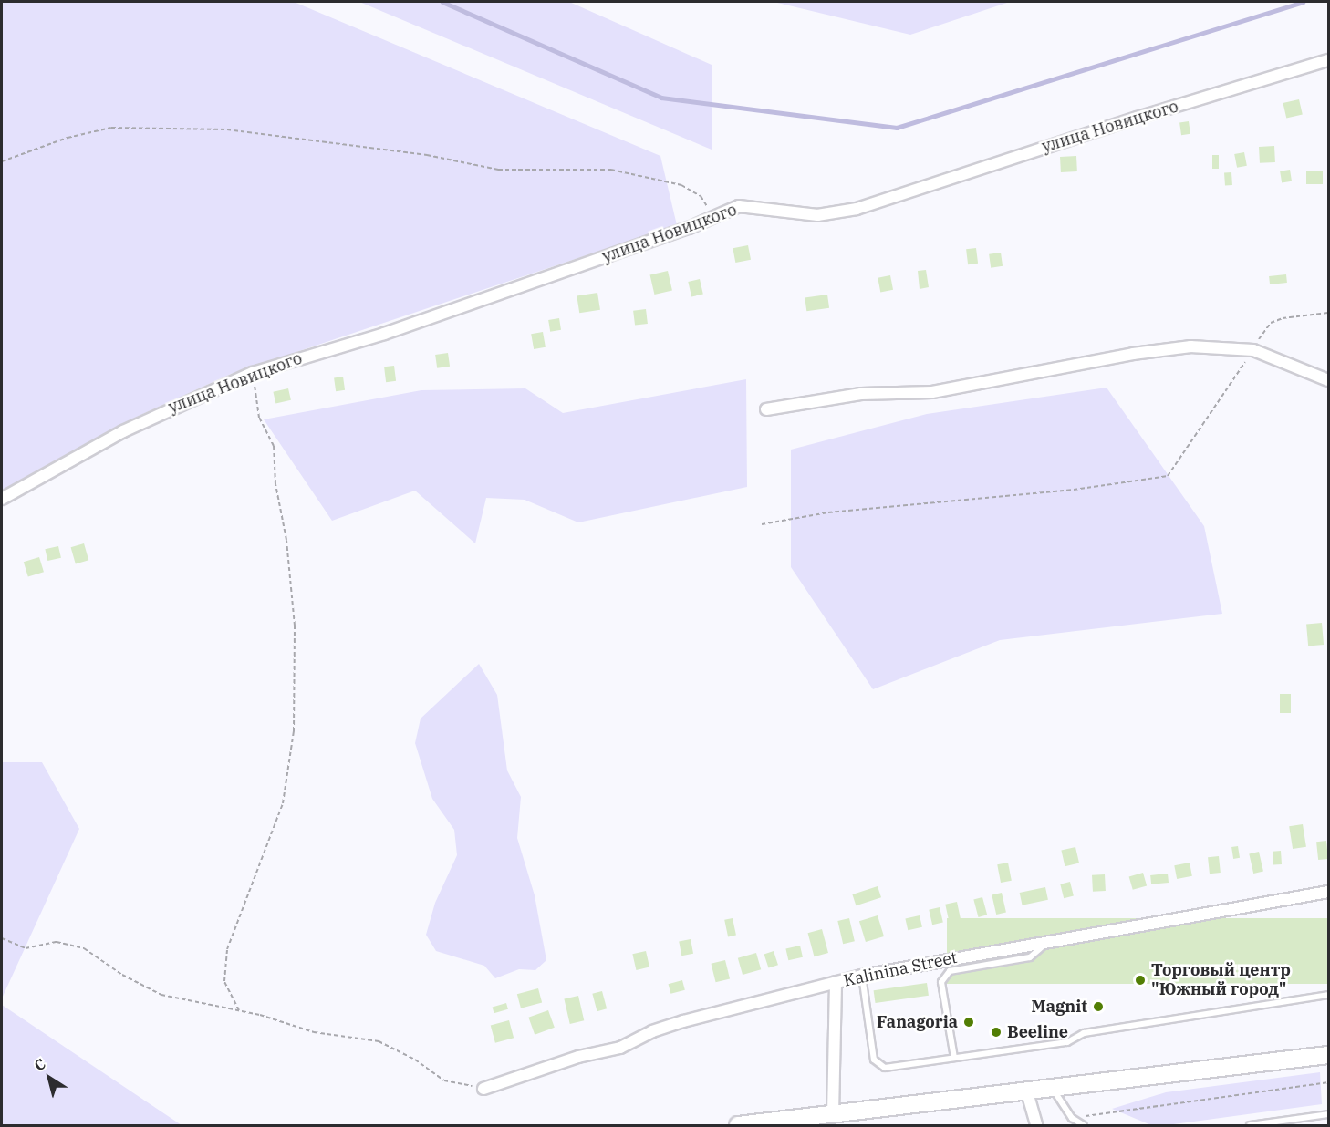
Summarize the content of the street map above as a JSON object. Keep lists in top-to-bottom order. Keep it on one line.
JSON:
{"streets":{"street":["улица Новицкого","Kalinina Street"]},"places":["Торговый центр \"Южный город\"","Magnit","Fanagoria","Beeline"],"north":"top left"}
